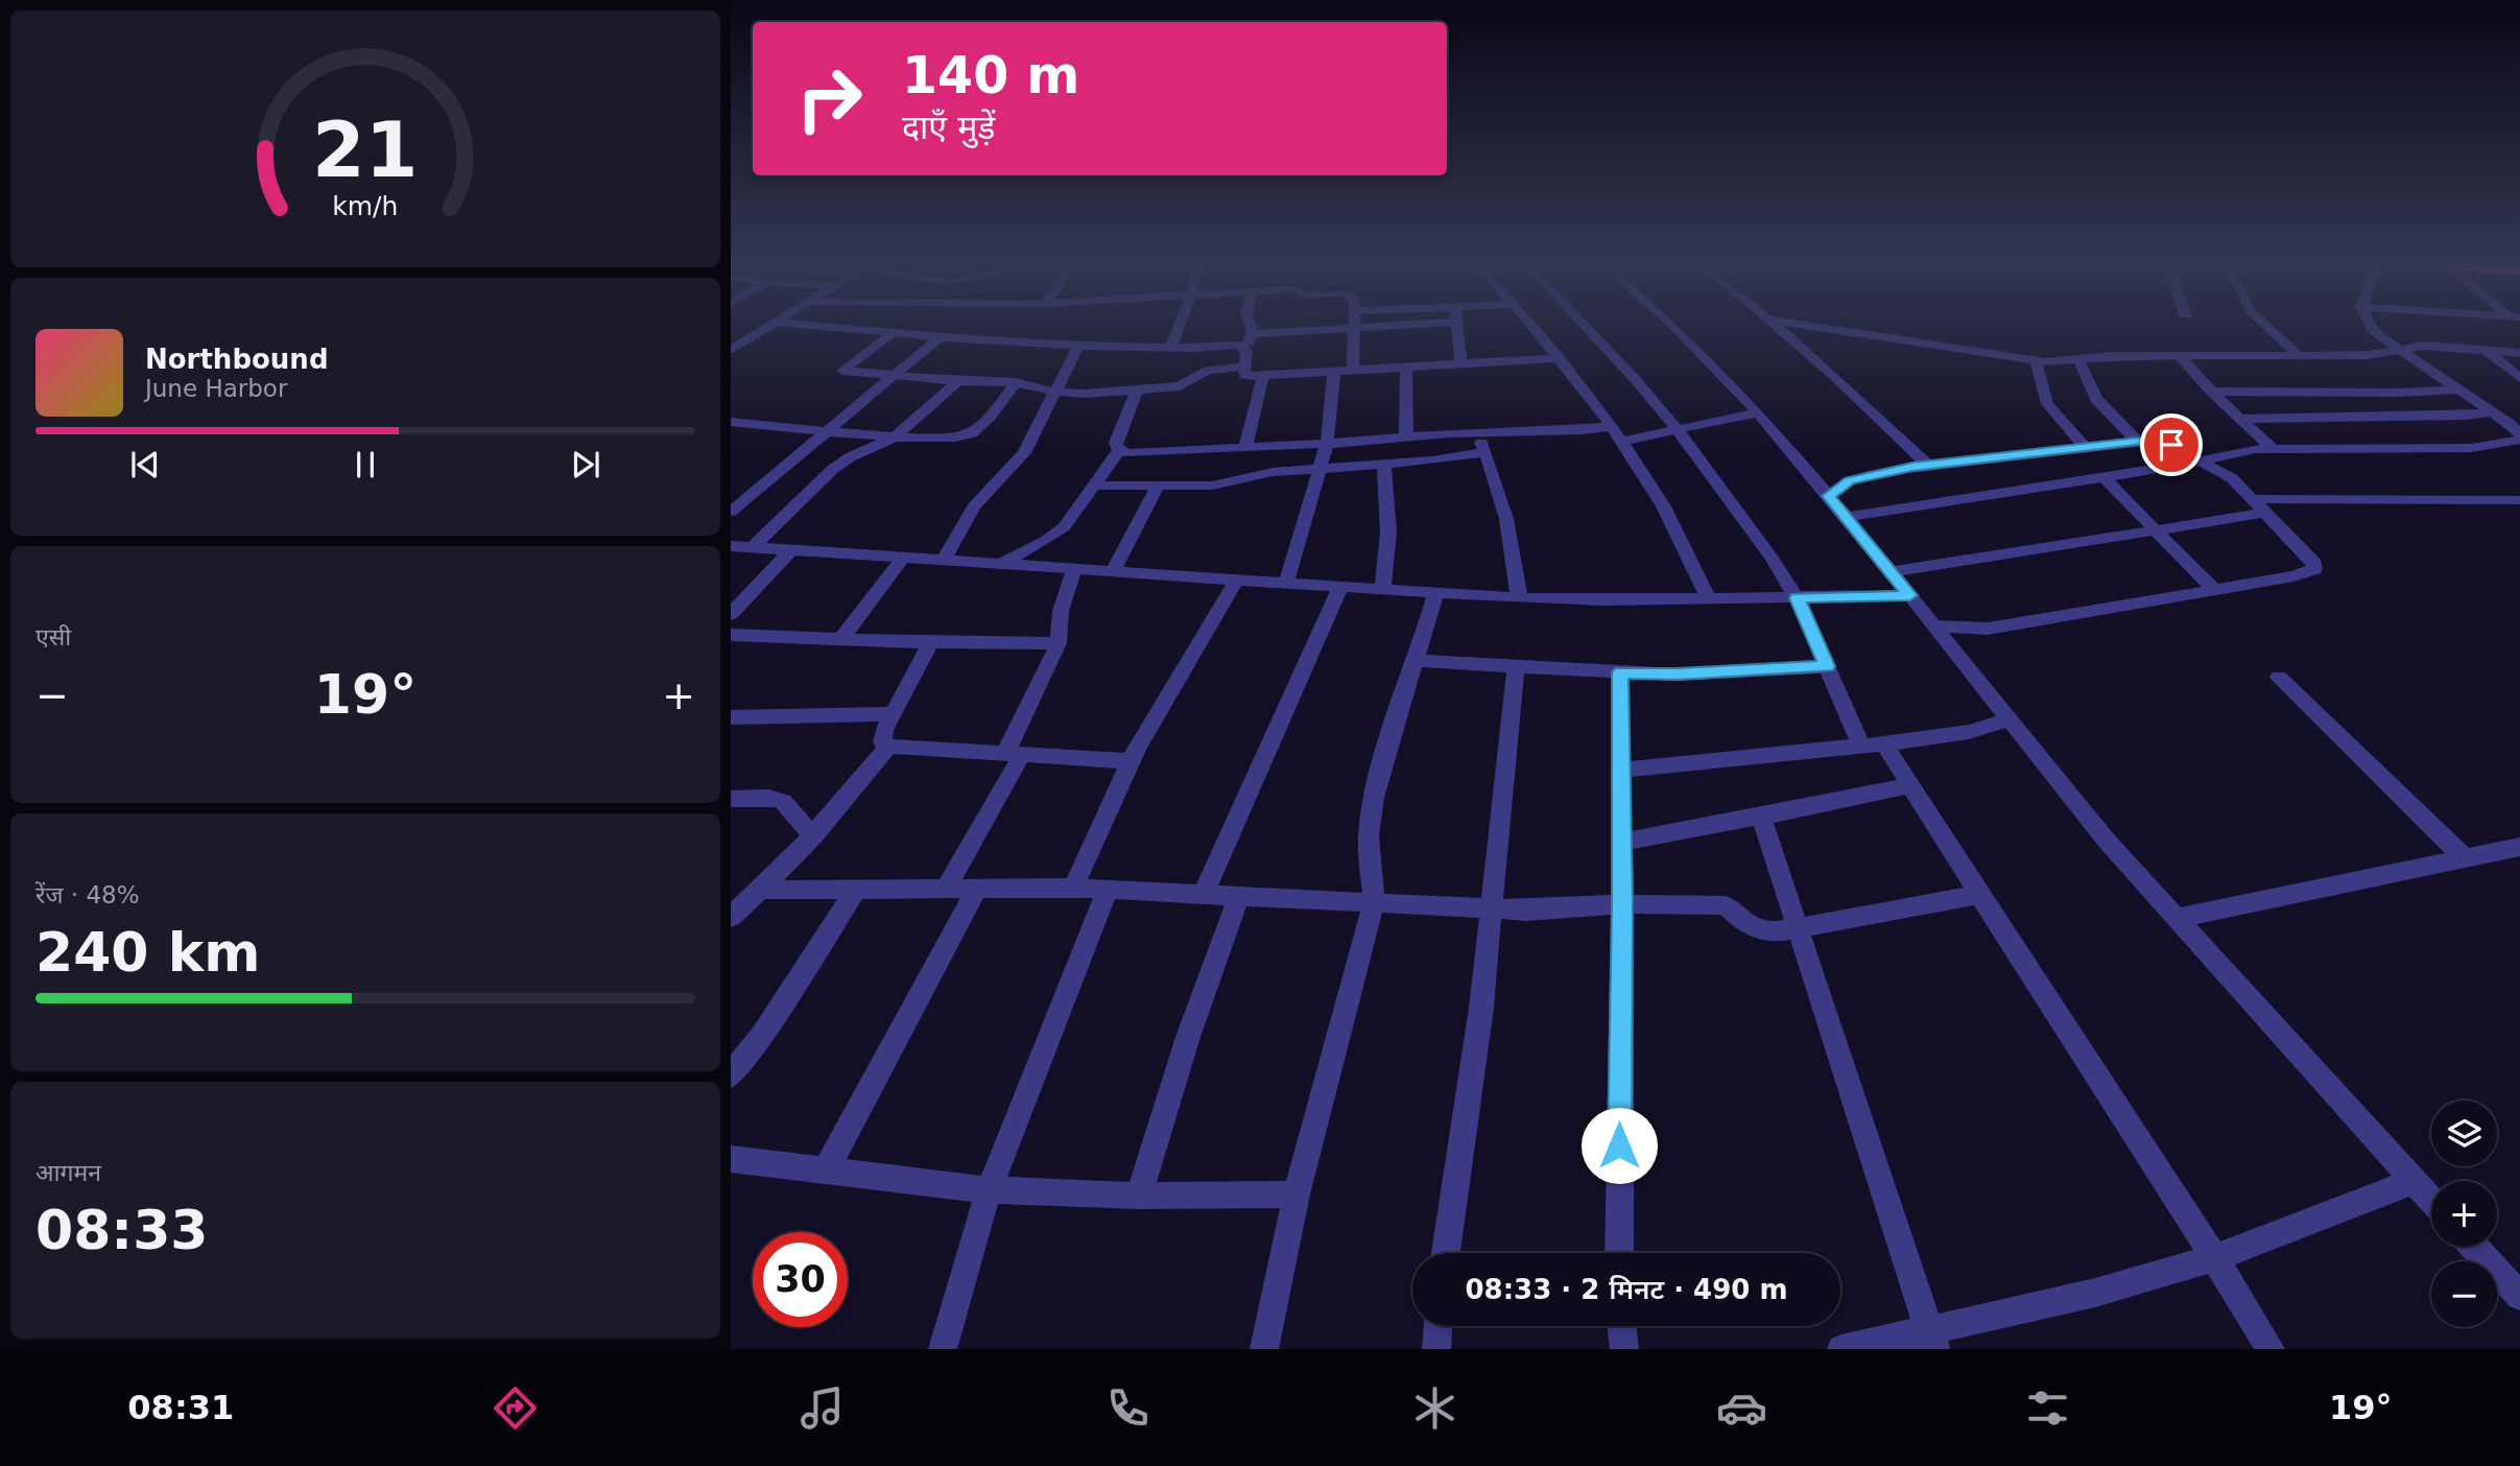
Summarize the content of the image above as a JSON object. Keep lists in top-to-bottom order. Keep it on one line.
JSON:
{"page":{"turn":["140 m","दाएँ मुड़ें"],"song":["Northbound","June Harbor"],"tile":["एसी",["रेंज · 48%","240 km"],["आगमन","08:33"]],"heat":["−","19°","+"],"map_buttons":["+","−"],"limit":"30","trip":"08:33 · 2 मिनट · 490 m","tabs":["08:31","19°"],"gauge":["21","km/h"]}}
